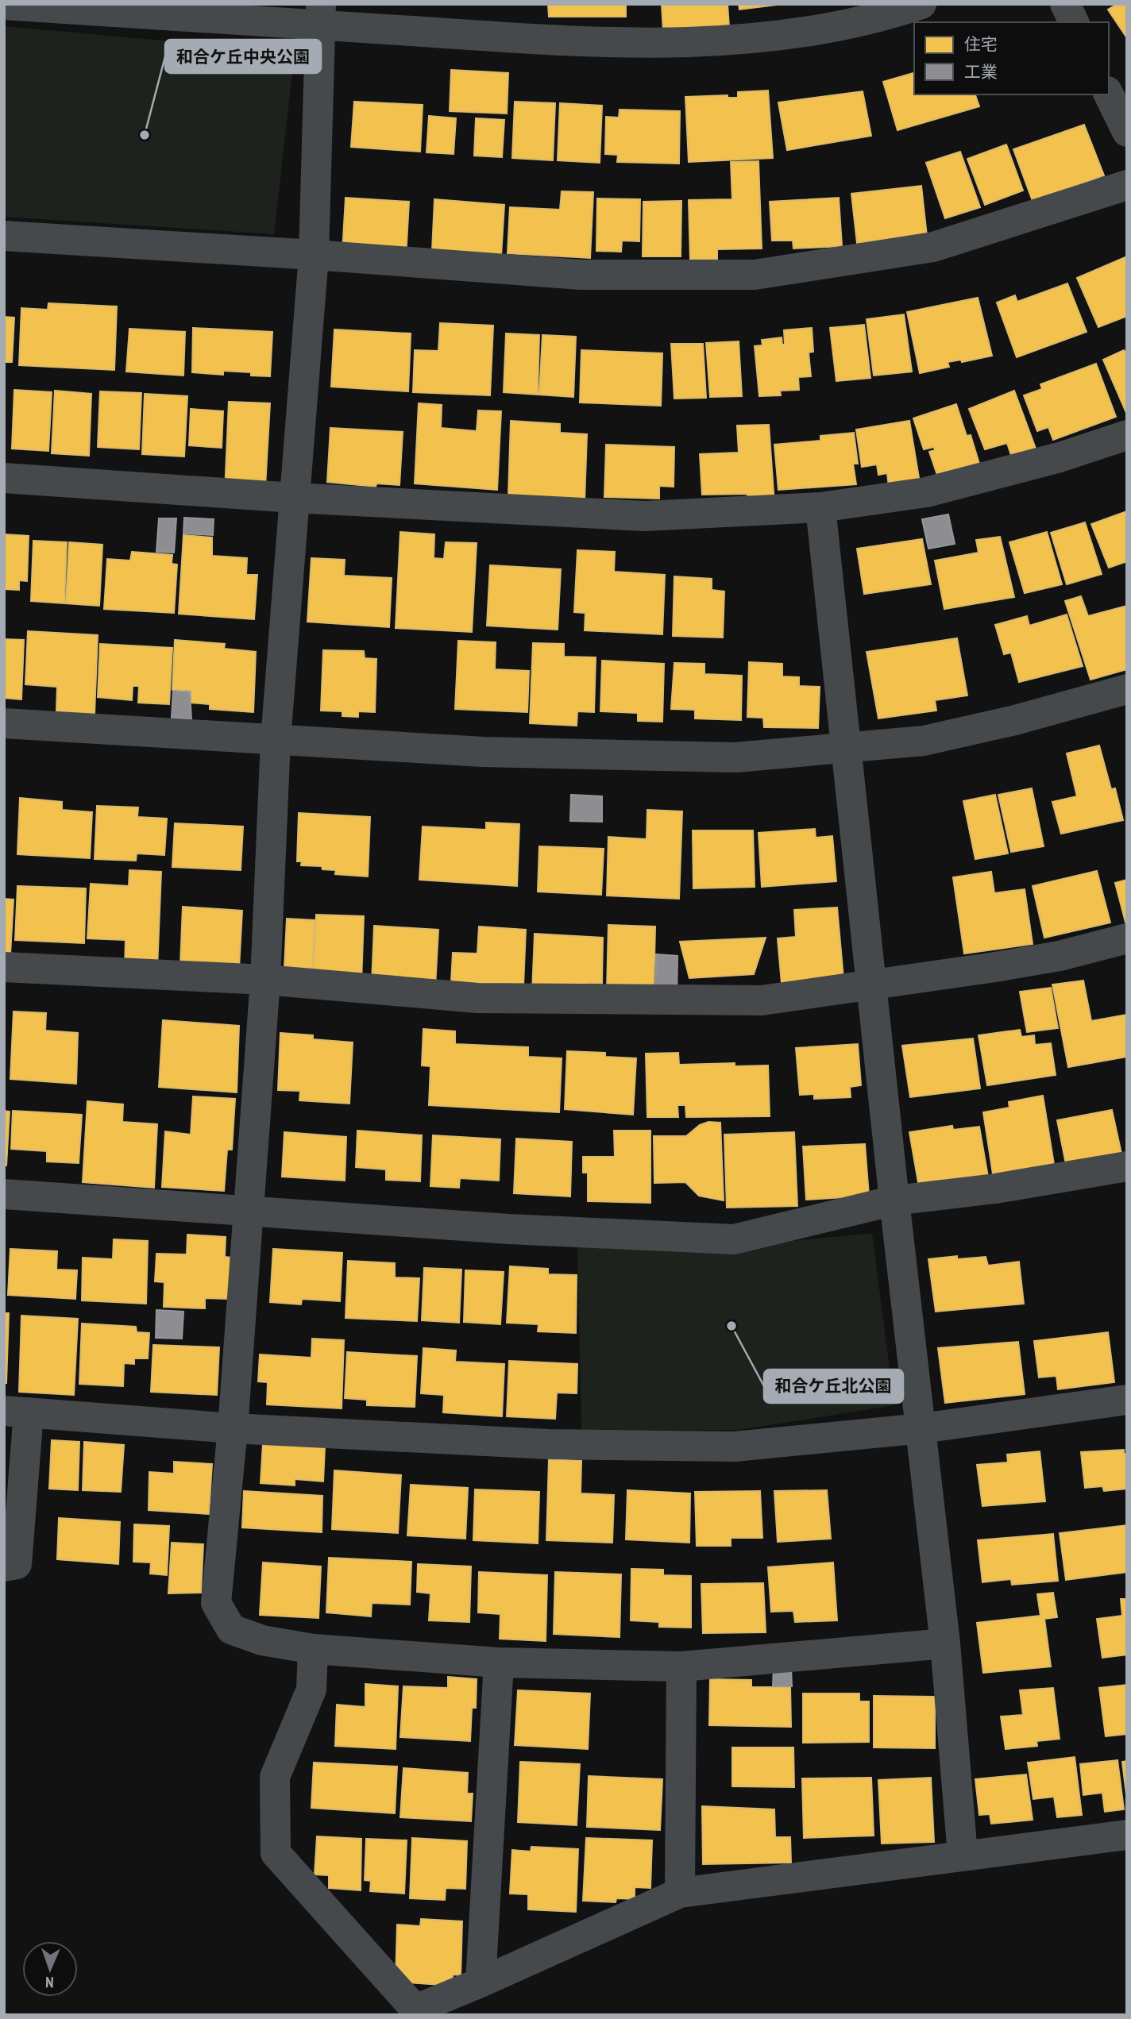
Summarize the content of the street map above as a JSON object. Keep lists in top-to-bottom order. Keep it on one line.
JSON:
{"places":["和合ケ丘中央公園","和合ケ丘北公園"],"legend":["住宅","工業"],"north":"bottom"}
